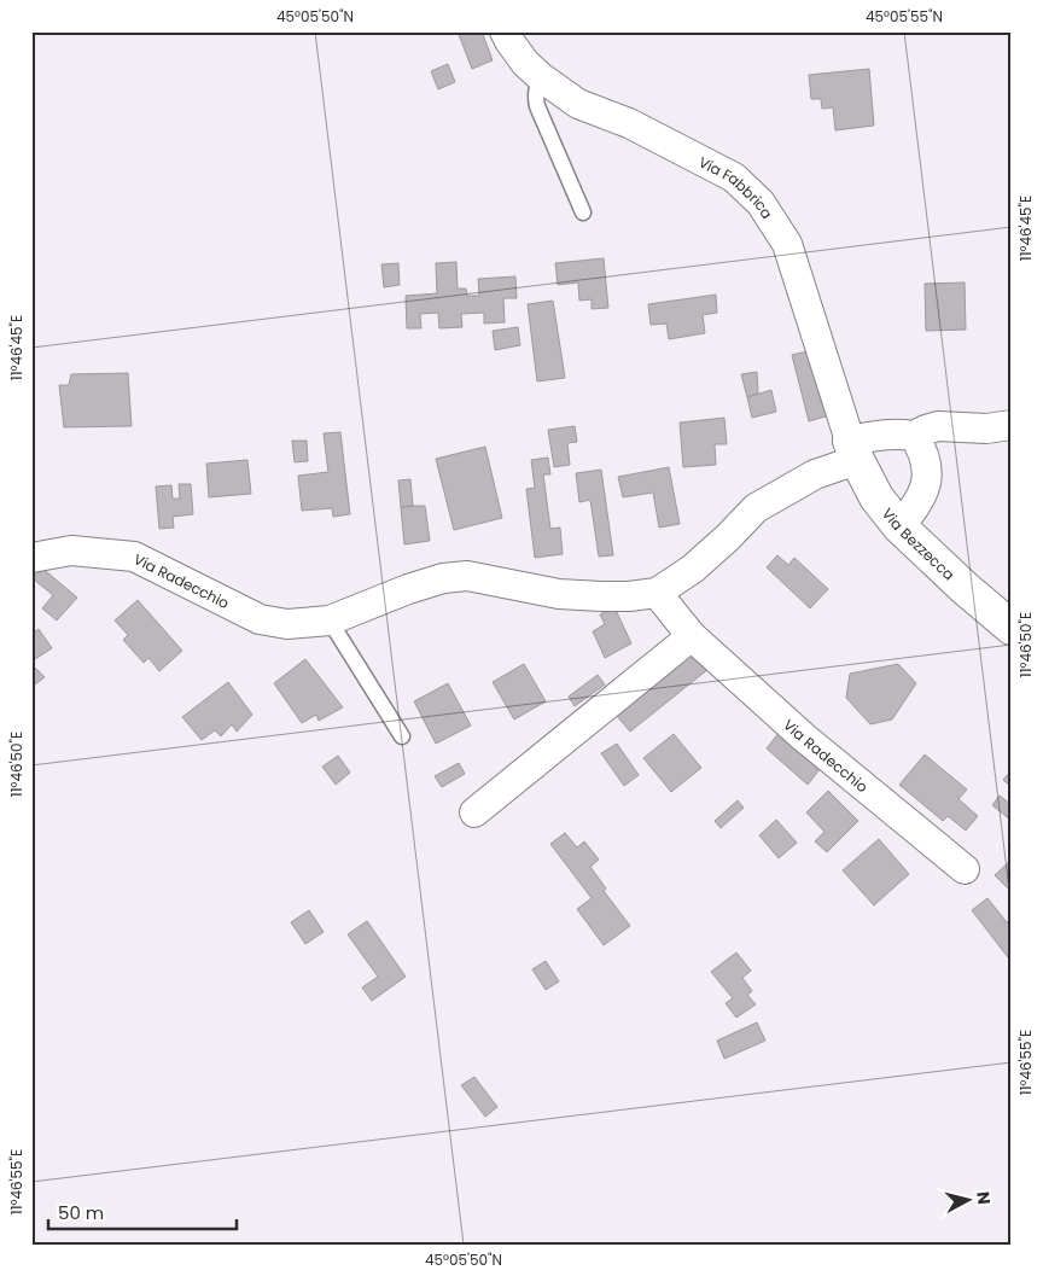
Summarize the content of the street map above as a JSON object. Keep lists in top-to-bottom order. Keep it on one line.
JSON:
{"streets":{"street":["Via Fabbrica","Via Bezzecca","Via Radecchio"]},"crossings":[["Via Fabbrica","Via Bezzecca"],["Via Fabbrica","Via Radecchio"],["Via Bezzecca","Via Radecchio"]],"scale_bar":"50 m","north":"right","coordinates":["45°05'50\"N","45°05'55\"N","11°46'45\"E","11°46'50\"E","11°46'55\"E"]}
